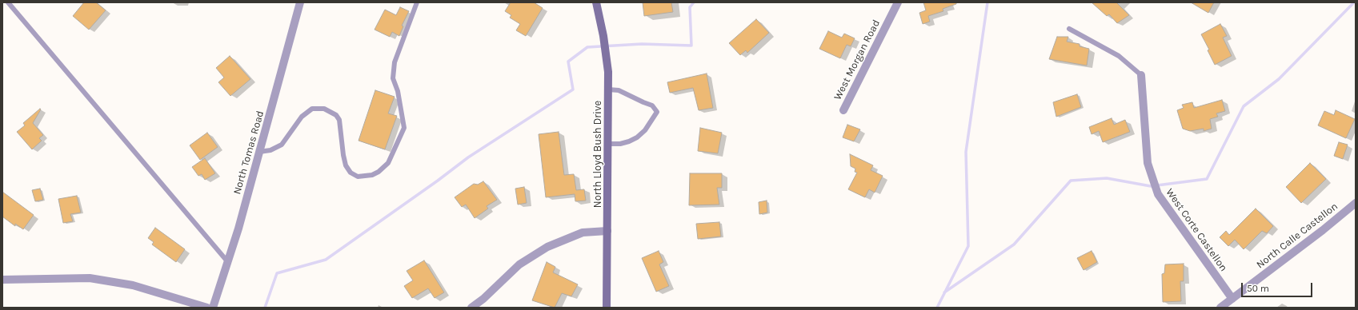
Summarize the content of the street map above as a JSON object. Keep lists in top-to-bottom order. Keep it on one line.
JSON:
{"streets":{"street":["West Morgan Road","North Tomas Road","North Lloyd Bush Drive","West Corte Castellon","North Calle Castellon"]},"crossings":[["West Corte Castellon","North Calle Castellon"]],"scale_bar":"50 m"}
